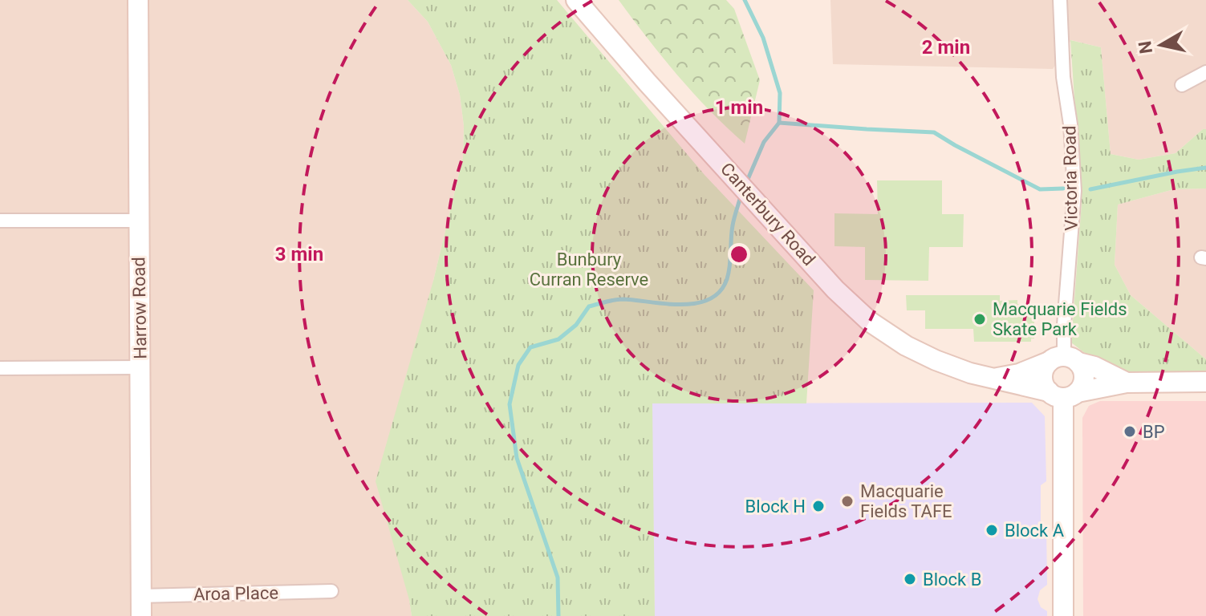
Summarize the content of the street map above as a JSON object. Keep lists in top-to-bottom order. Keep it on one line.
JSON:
{"streets":{"main road":["Canterbury Road","Harrow Road"],"street":["Victoria Road","Aroa Place"]},"crossings":[["Victoria Road","Canterbury Road"],["Harrow Road","Aroa Place"]],"parks":["Bunbury Curran Reserve"],"places":["Macquarie Fields Skate Park","BP","Macquarie Fields TAFE","Block H","Block A","Block B"],"north":"left","rings":["2 min","1 min","3 min"]}
